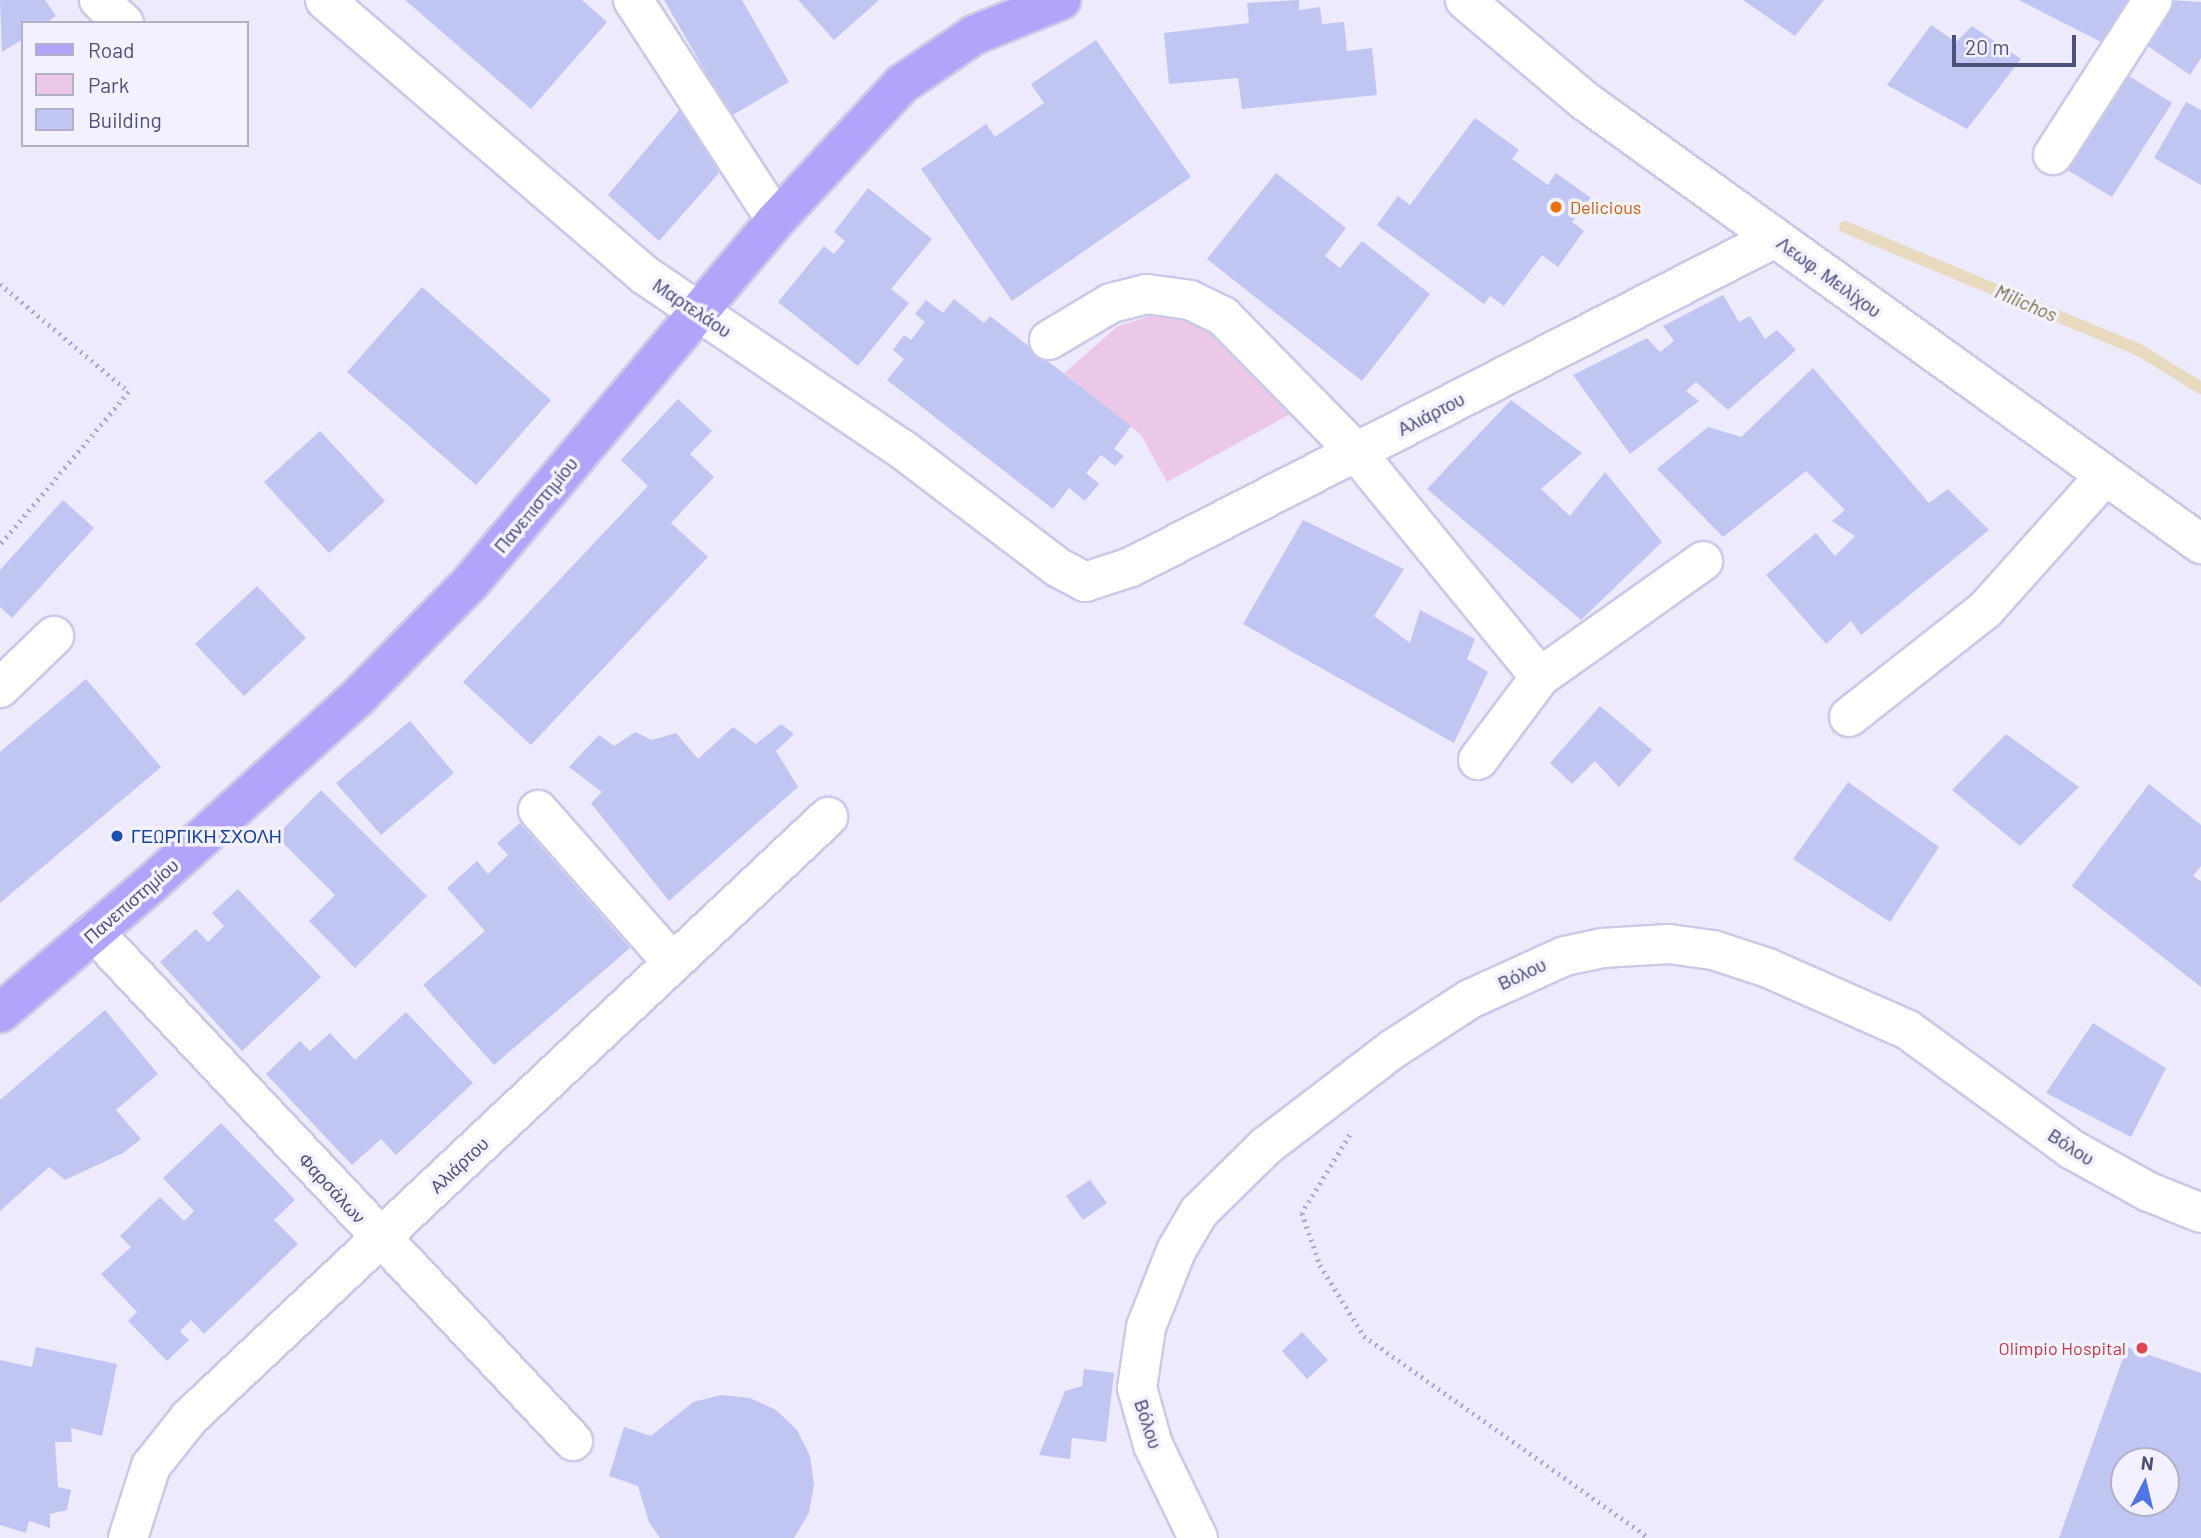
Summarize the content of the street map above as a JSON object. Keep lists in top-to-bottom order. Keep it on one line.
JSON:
{"streets":{"main road":["Πανεπιστημίου"],"street":["Λεωφ. Μειλίχου","Μαρτελάου","Αλιάρτου","Βόλου","Φαρσάλων"]},"crossings":[["Λεωφ. Μειλίχου","Αλιάρτου"],["Μαρτελάου","Αλιάρτου"],["Μαρτελάου","Πανεπιστημίου"],["Αλιάρτου","Φαρσάλων"],["Πανεπιστημίου","Φαρσάλων"]],"water":["Milichos"],"places":["Delicious","ΓΕΩΡΓΙΚΗ ΣΧΟΛΗ","Olimpio Hospital"],"legend":["Road","Park","Building"],"scale_bar":"20 m","north":"top"}
